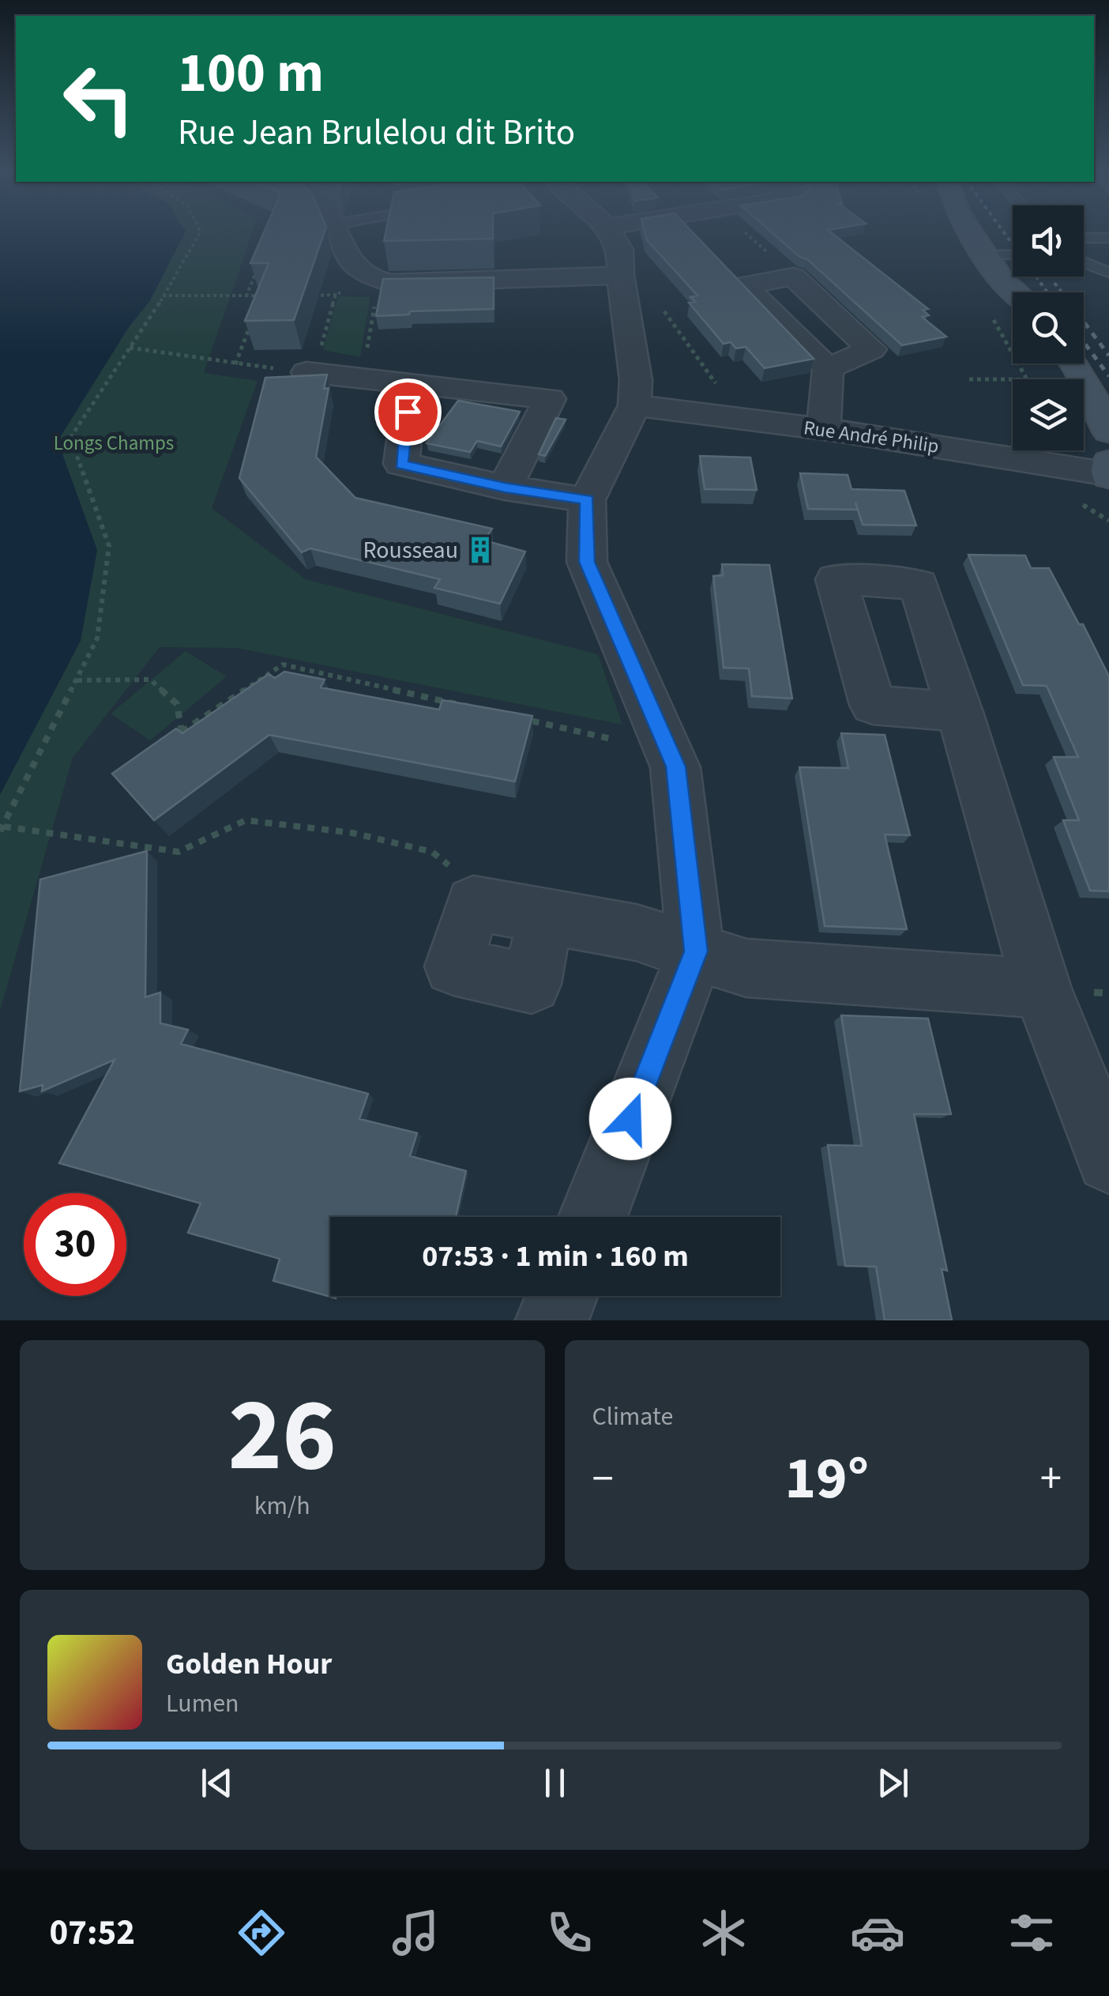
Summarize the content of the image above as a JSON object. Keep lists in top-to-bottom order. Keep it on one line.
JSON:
{"streets":{"street":["Rue André Philip"]},"parks":["Longs Champs"],"places":{"building":["Rousseau"]},"page":{"turn":["100 m","Rue Jean Brulelou dit Brito"],"limit":"30","trip":"07:53 · 1 min · 160 m","tile":[["26","km/h"],"Climate"],"heat":["−","19°","+"],"song":["Golden Hour","Lumen"],"tabs":"07:52"}}
